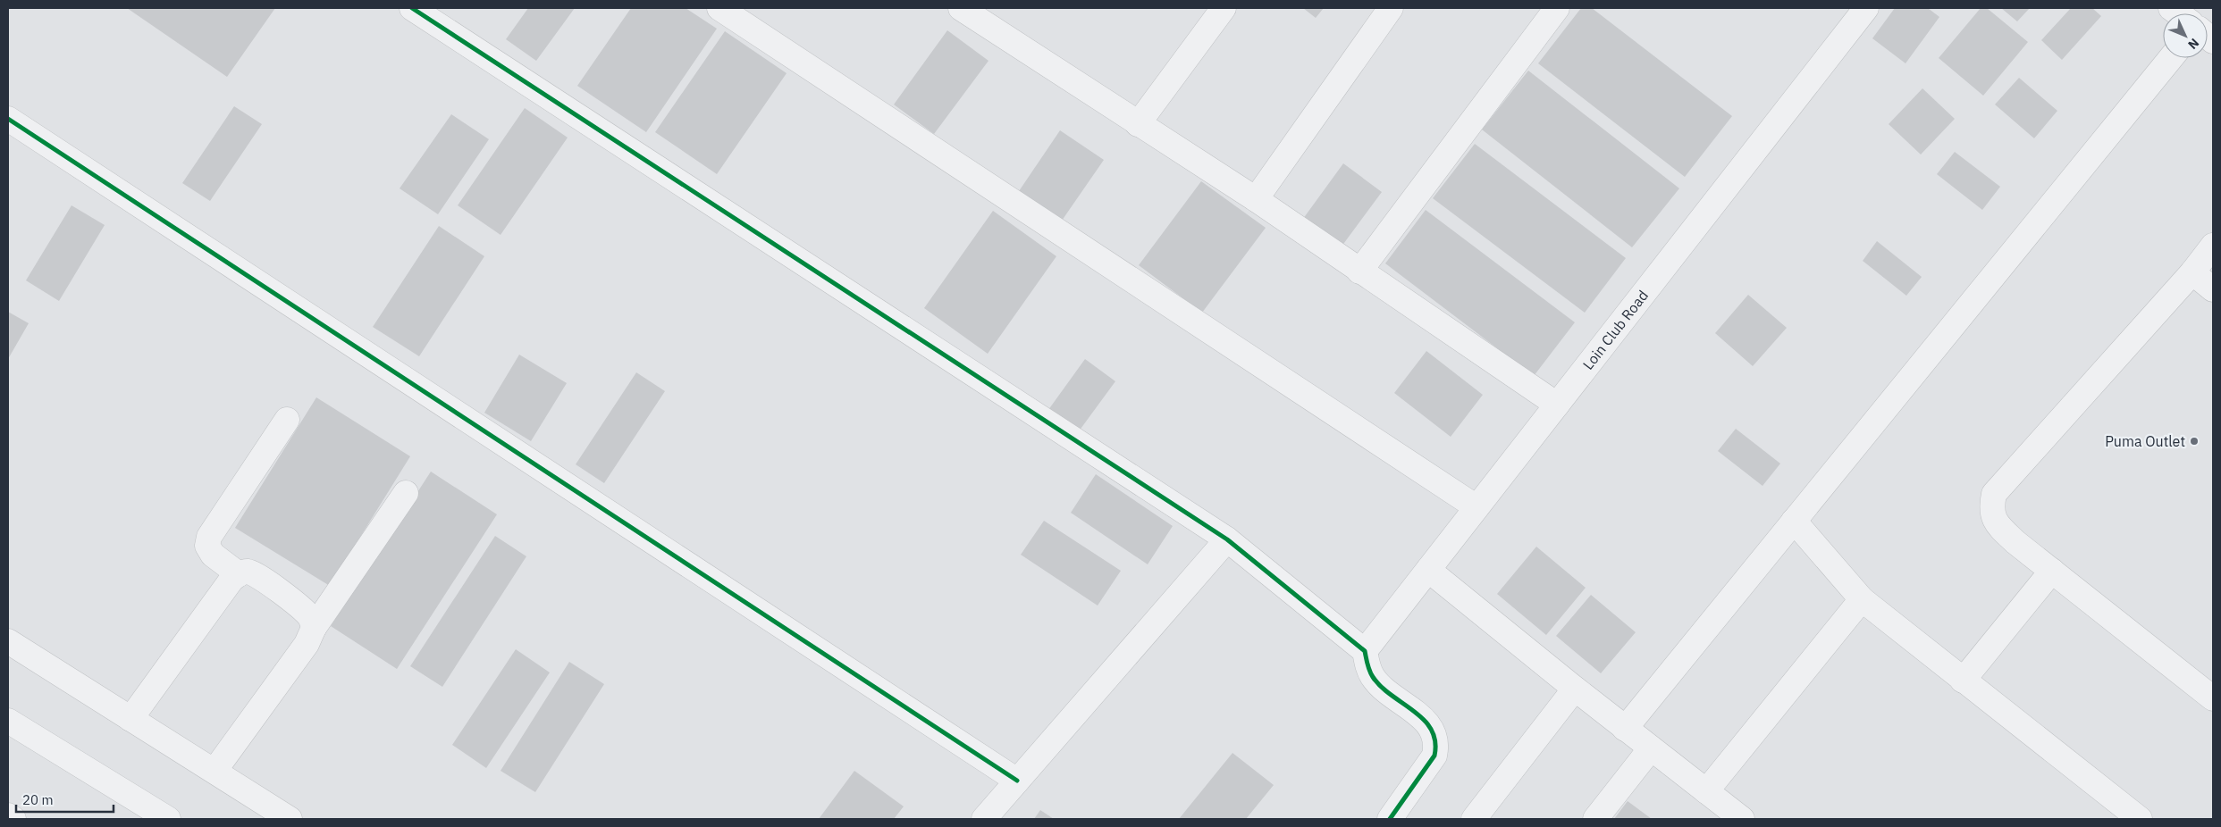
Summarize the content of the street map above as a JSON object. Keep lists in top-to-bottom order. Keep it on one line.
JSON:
{"streets":{"street":["Loin Club Road"]},"places":["Puma Outlet"],"scale_bar":"20 m","north":"bottom right"}
